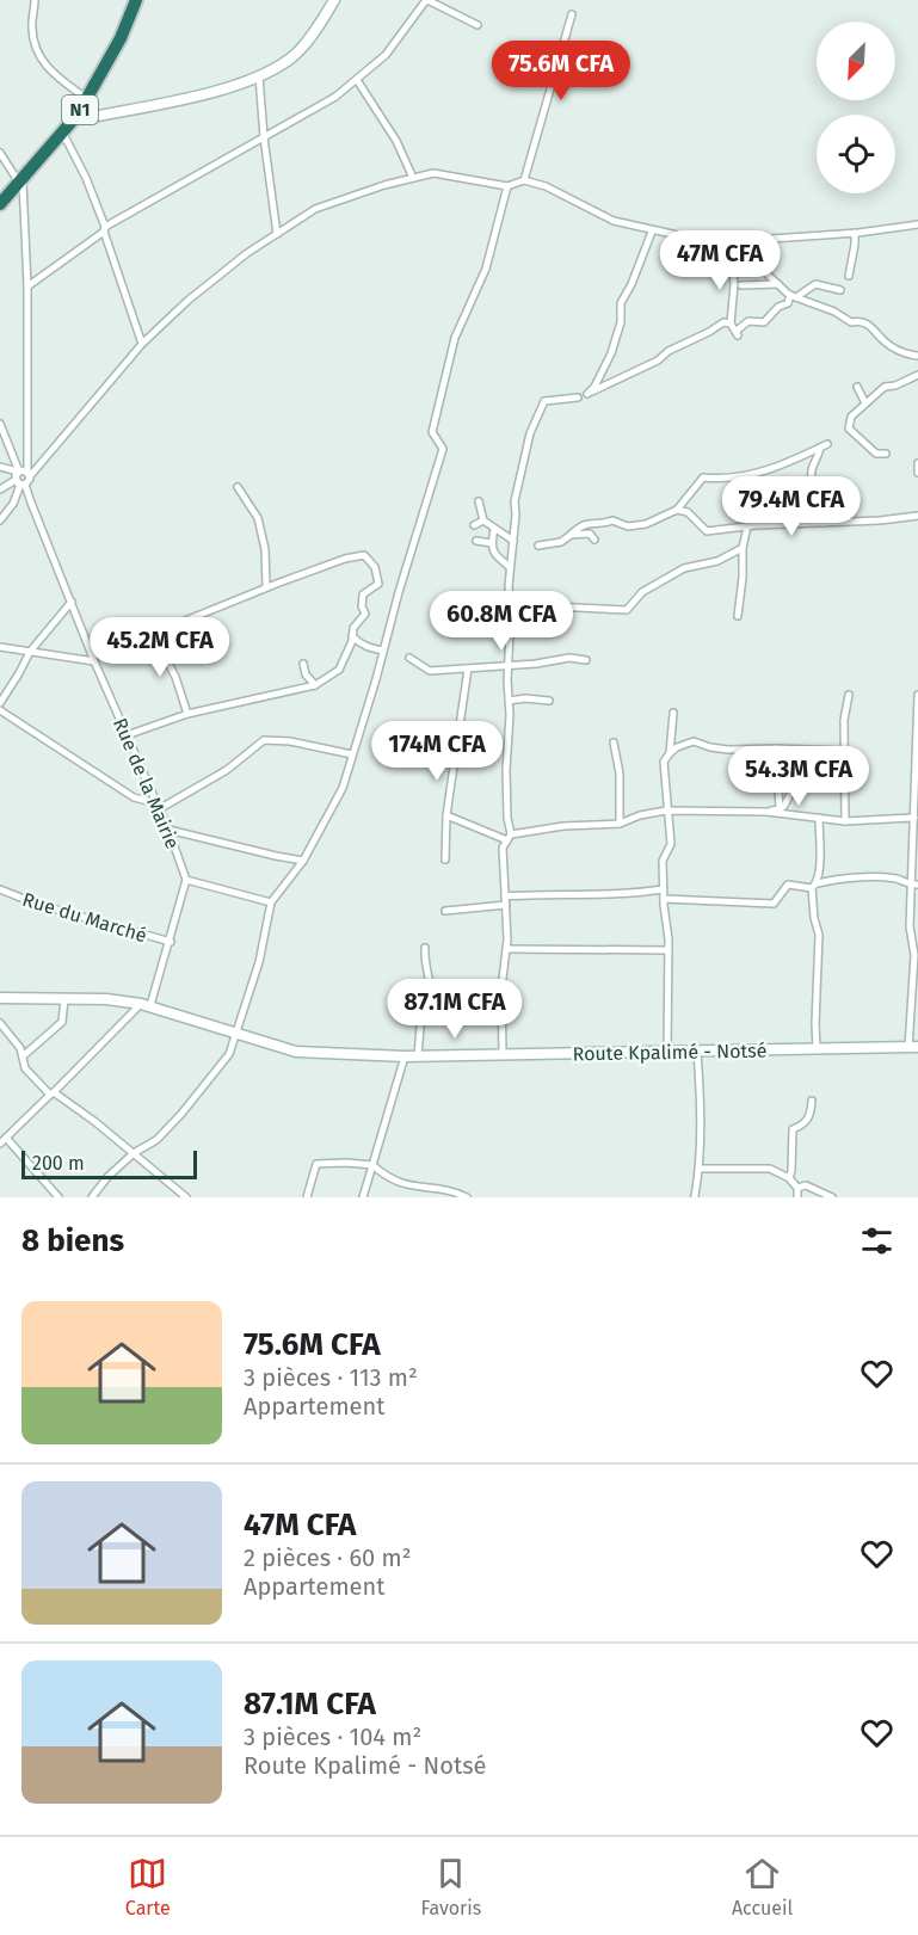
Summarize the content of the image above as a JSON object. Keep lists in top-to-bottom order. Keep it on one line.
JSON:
{"streets":{"highway":["N1"],"main road":["Route Kpalimé - Notsé"],"street":["Rue de la Mairie","Rue du Marché"]},"scale_bar":"200 m","north":"bottom left","page":{"price":["75.6M CFA","47M CFA","79.4M CFA","60.8M CFA","45.2M CFA","174M CFA","54.3M CFA","87.1M CFA"],"scale":"200 m","heading":"8 biens","list":[{"name":"75.6M CFA","note":"3 pièces · 113 m² · Appartement"},{"name":"47M CFA","note":"2 pièces · 60 m² · Appartement"},{"name":"87.1M CFA","note":"3 pièces · 104 m² · Route Kpalimé - Notsé"}],"tabs":["Carte","Favoris","Accueil"]}}
